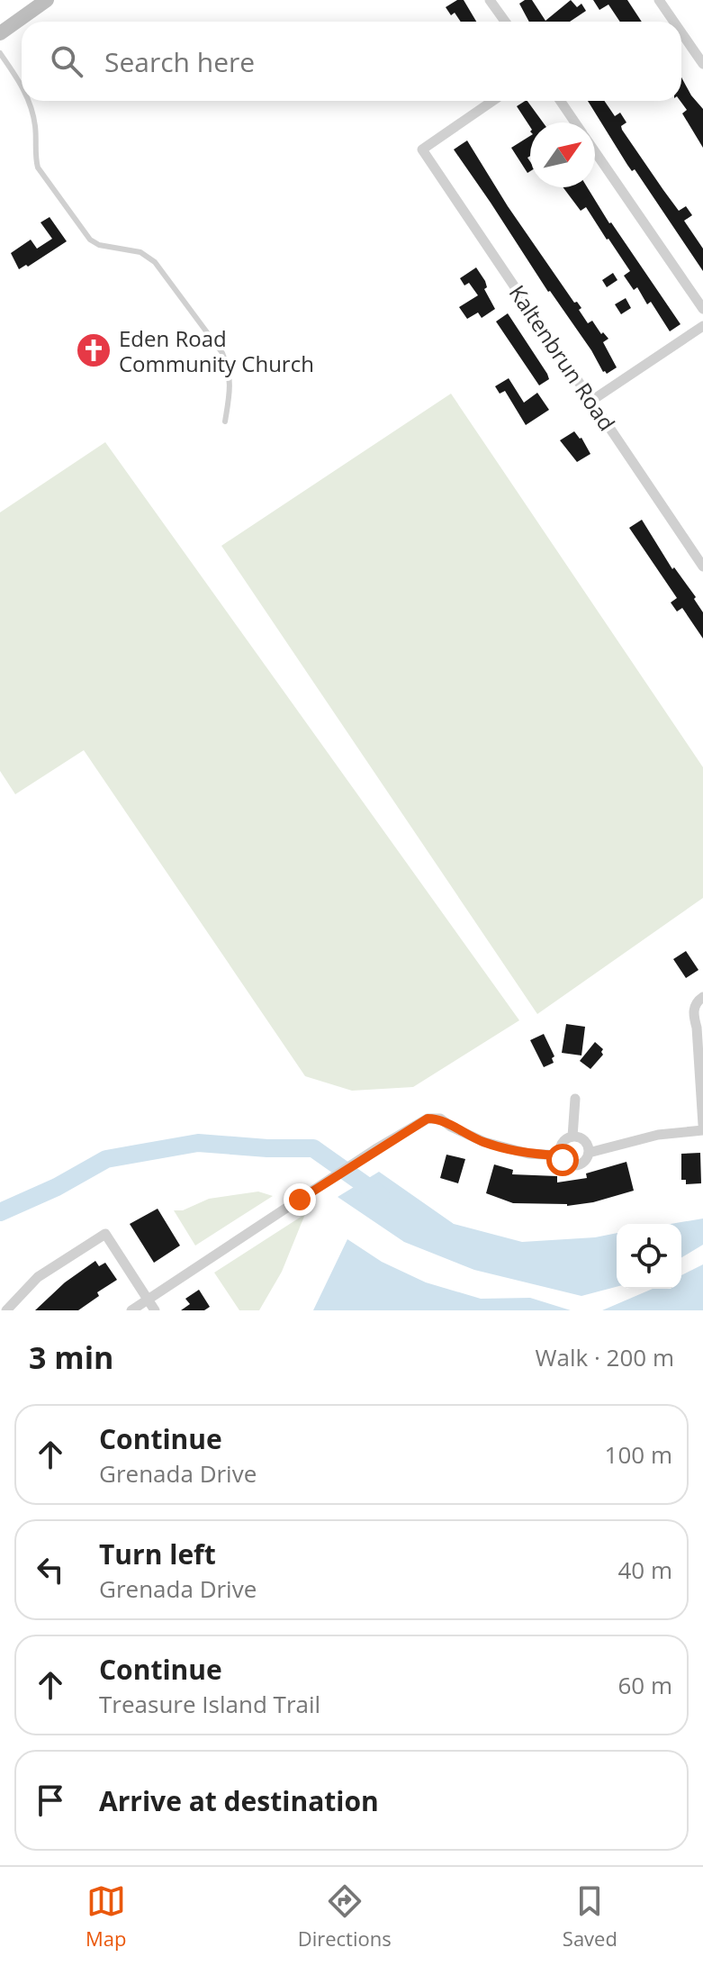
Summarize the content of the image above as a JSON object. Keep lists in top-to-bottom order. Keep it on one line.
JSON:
{"streets":{"street":["Kaltenbrun Road"]},"places":{"church":["Eden Road Community Church"]},"north":"top right","page":{"search":"Search here","heading":["3 min","Walk · 200 m"],"list":[["Continue","Grenada Drive","100 m"],["Turn left","Grenada Drive","40 m"],["Continue","Treasure Island Trail","60 m"],"Arrive at destination"],"nav":["Map","Directions","Saved"]}}
